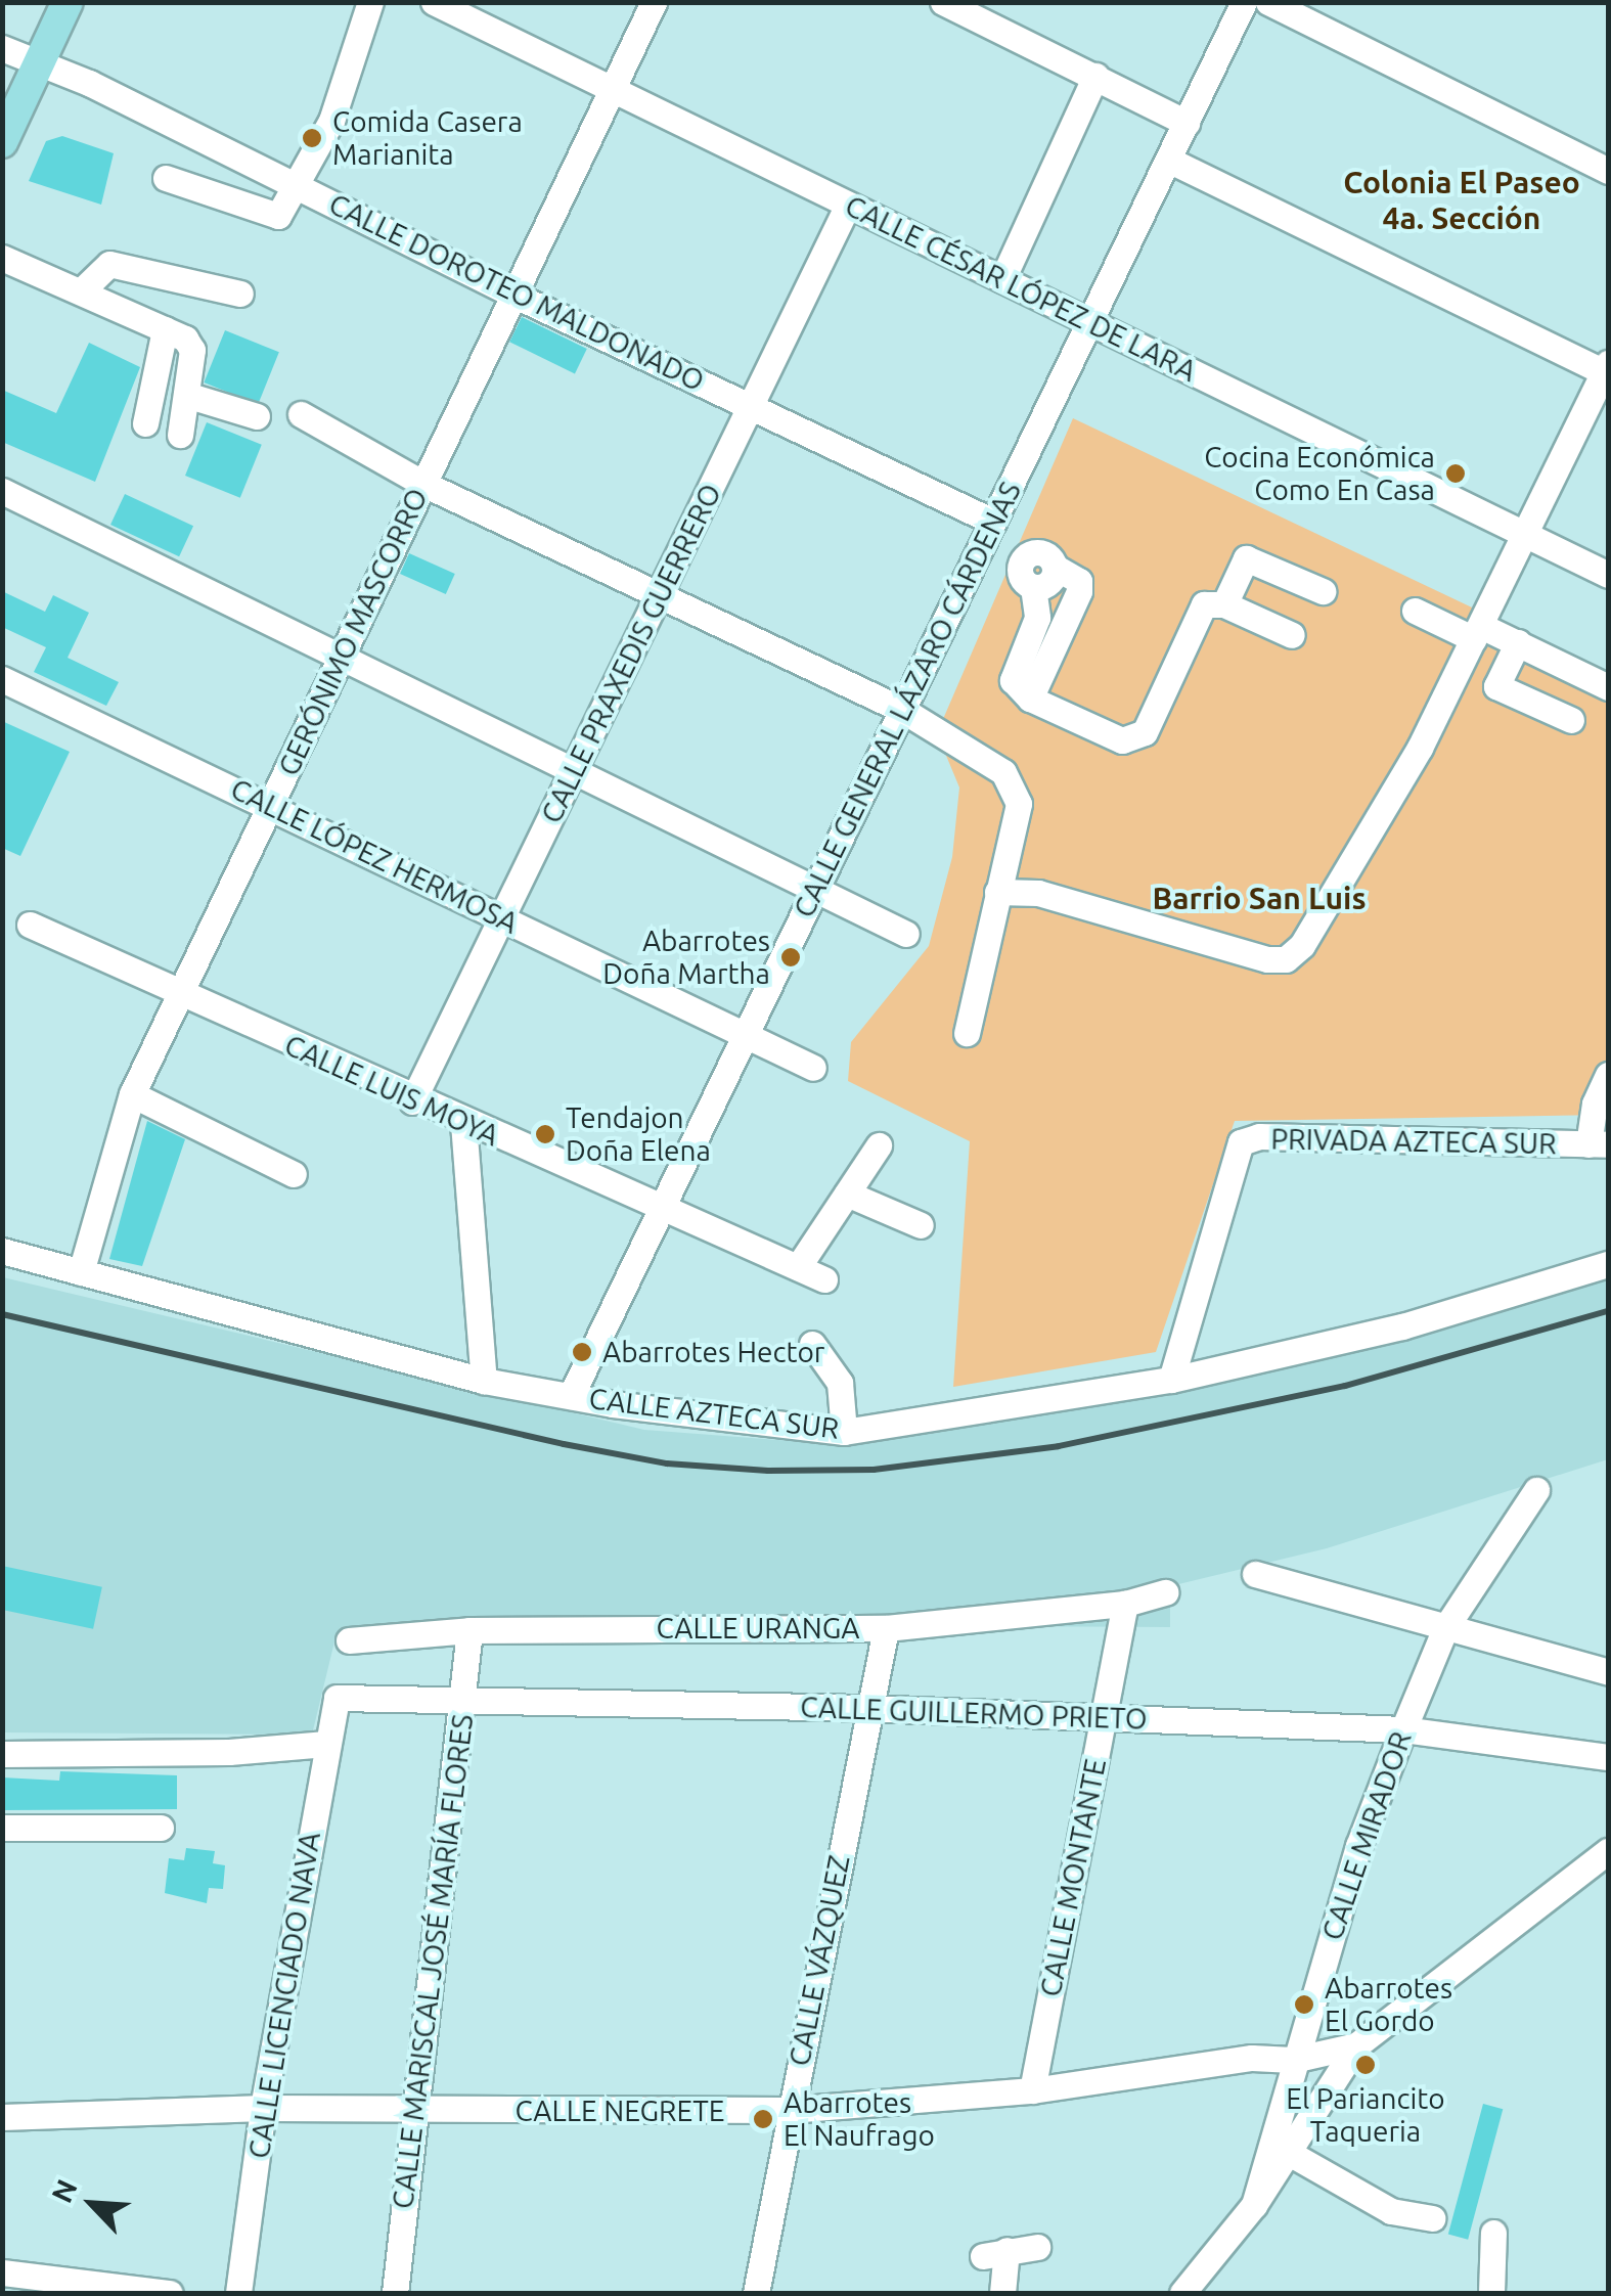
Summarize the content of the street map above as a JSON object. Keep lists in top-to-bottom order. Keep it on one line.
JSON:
{"streets":{"street":["CALLE CÉSAR LÓPEZ DE LARA","CALLE DOROTEO MALDONADO","GERÓNIMO MASCORRO","CALLE PRAXEDIS GUERRERO","CALLE GENERAL LÁZARO CÁRDENAS","CALLE LÓPEZ HERMOSA","CALLE LUIS MOYA","PRIVADA AZTECA SUR","CALLE AZTECA SUR","CALLE URANGA","CALLE GUILLERMO PRIETO","CALLE MIRADOR","CALLE MONTANTE","CALLE VÁZQUEZ","CALLE MARISCAL JOSÉ MARÍA FLORES","CALLE LICENCIADO NAVA","CALLE NEGRETE"]},"crossings":[["CALLE CÉSAR LÓPEZ DE LARA","GERÓNIMO MASCORRO"],["CALLE CÉSAR LÓPEZ DE LARA","CALLE PRAXEDIS GUERRERO"],["CALLE CÉSAR LÓPEZ DE LARA","CALLE GENERAL LÁZARO CÁRDENAS"],["CALLE DOROTEO MALDONADO","GERÓNIMO MASCORRO"],["CALLE DOROTEO MALDONADO","CALLE PRAXEDIS GUERRERO"],["CALLE DOROTEO MALDONADO","CALLE GENERAL LÁZARO CÁRDENAS"],["GERÓNIMO MASCORRO","CALLE LÓPEZ HERMOSA"],["GERÓNIMO MASCORRO","CALLE LUIS MOYA"],["GERÓNIMO MASCORRO","CALLE AZTECA SUR"],["CALLE PRAXEDIS GUERRERO","CALLE LÓPEZ HERMOSA"],["CALLE PRAXEDIS GUERRERO","CALLE LUIS MOYA"],["CALLE GENERAL LÁZARO CÁRDENAS","CALLE LÓPEZ HERMOSA"],["CALLE GENERAL LÁZARO CÁRDENAS","CALLE LUIS MOYA"],["CALLE GENERAL LÁZARO CÁRDENAS","CALLE AZTECA SUR"],["PRIVADA AZTECA SUR","CALLE AZTECA SUR"],["CALLE URANGA","CALLE MONTANTE"],["CALLE URANGA","CALLE VÁZQUEZ"],["CALLE URANGA","CALLE MARISCAL JOSÉ MARÍA FLORES"],["CALLE GUILLERMO PRIETO","CALLE MIRADOR"],["CALLE GUILLERMO PRIETO","CALLE MONTANTE"],["CALLE GUILLERMO PRIETO","CALLE VÁZQUEZ"],["CALLE GUILLERMO PRIETO","CALLE MARISCAL JOSÉ MARÍA FLORES"],["CALLE GUILLERMO PRIETO","CALLE LICENCIADO NAVA"],["CALLE MIRADOR","CALLE NEGRETE"],["CALLE MONTANTE","CALLE NEGRETE"],["CALLE VÁZQUEZ","CALLE NEGRETE"],["CALLE MARISCAL JOSÉ MARÍA FLORES","CALLE NEGRETE"],["CALLE LICENCIADO NAVA","CALLE NEGRETE"]],"districts":["Colonia El Paseo 4a. Sección","Barrio San Luis"],"places":["Comida Casera Marianita","Cocina Económica Como En Casa","Abarrotes Doña Martha","Tendajon Doña Elena","Abarrotes Hector","Abarrotes El Gordo","El Pariancito Taqueria","Abarrotes El Naufrago"],"north":"top left"}
